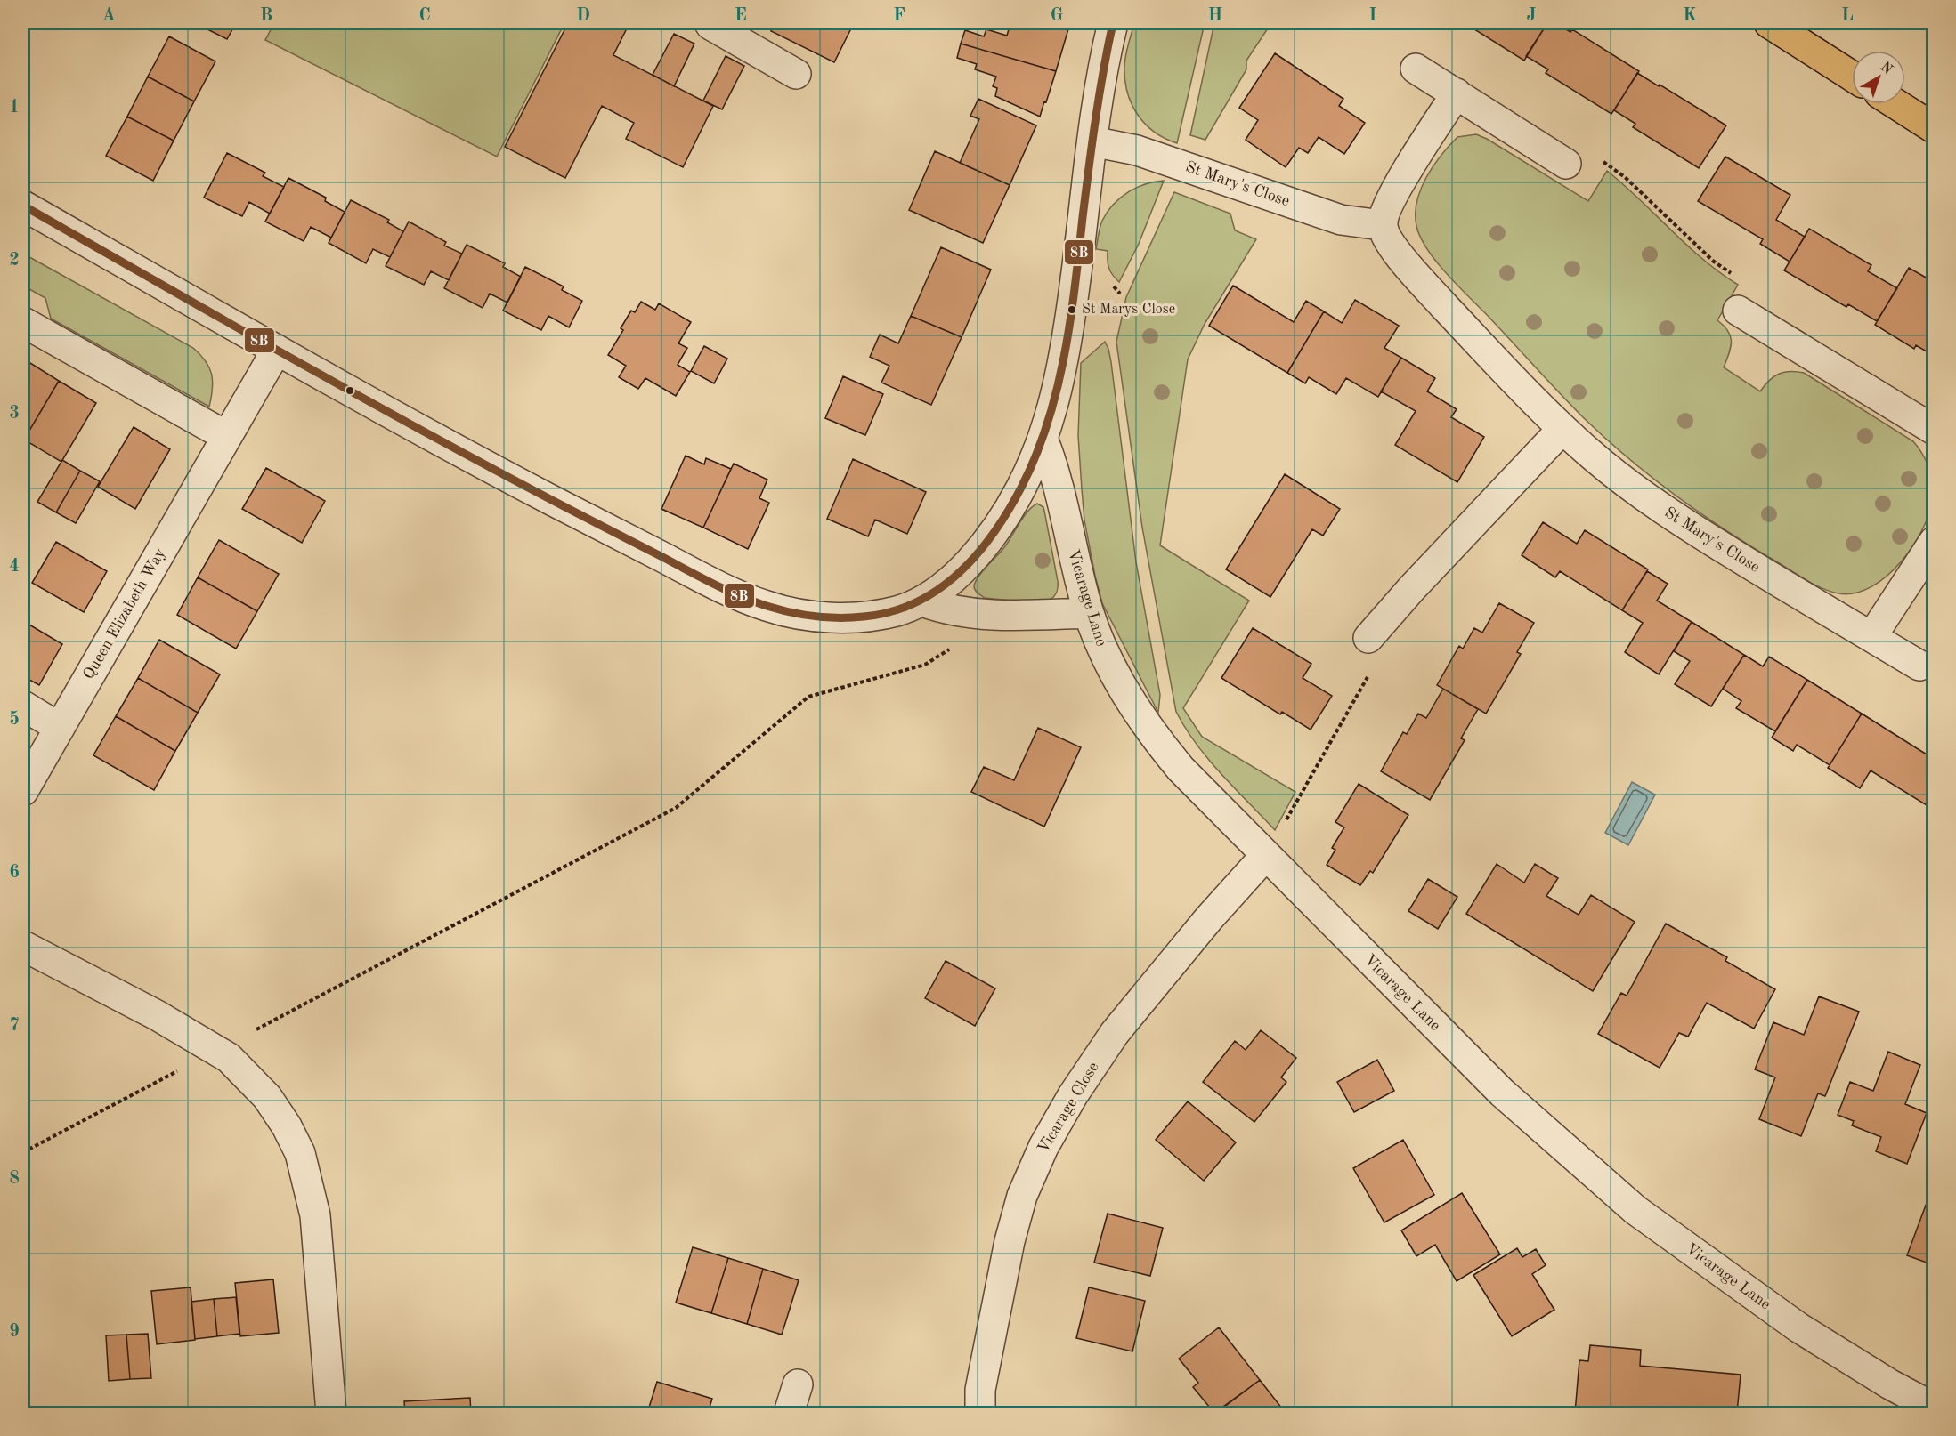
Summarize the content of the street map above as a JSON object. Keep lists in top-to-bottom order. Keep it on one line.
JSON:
{"streets":{"street":["St Mary's Close","Vicarage Lane","Queen Elizabeth Way","Vicarage Close"]},"crossings":[["Vicarage Lane","Vicarage Close"]],"places":["St Marys Close"],"lines":["transit line 8B"],"north":"top right","grid":{"columns":["A","B","C","D","E","F","G","H","I","J","K","L"],"rows":["1","2","3","4","5","6","7","8","9"]}}
